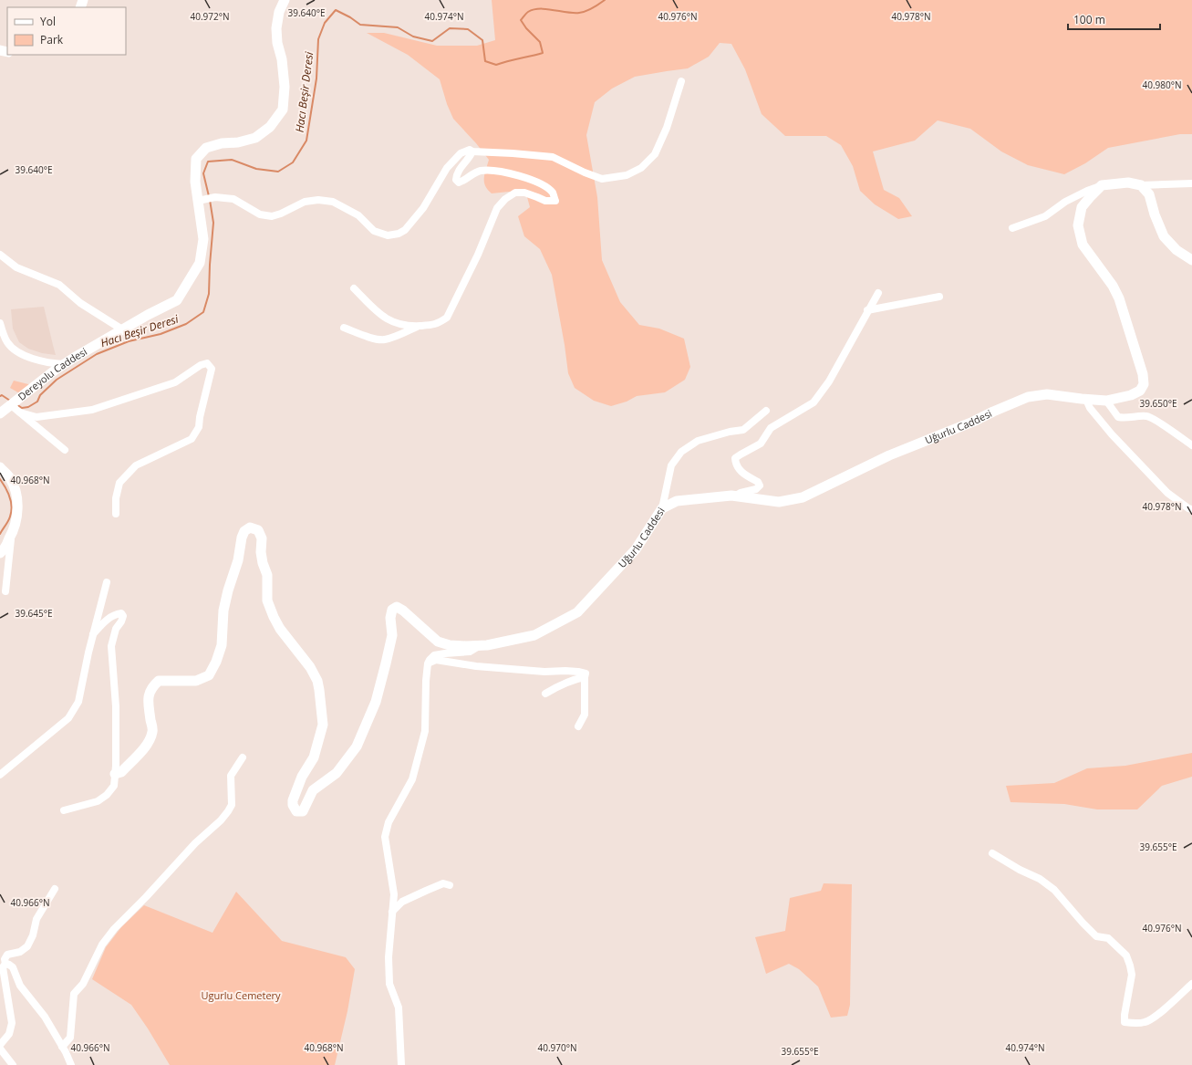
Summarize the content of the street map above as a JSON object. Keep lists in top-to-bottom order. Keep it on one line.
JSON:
{"streets":{"street":["Dereyolu Caddesi","Uğurlu Caddesi"]},"water":["Hacı Beşir Deresi"],"parks":["Ugurlu Cemetery"],"legend":["Yol","Park"],"scale_bar":"100 m","coordinates":["39.640°E","40.972°N","40.974°N","40.976°N","40.978°N","40.980°N","39.650°E","40.968°N","39.645°E","39.655°E","40.966°N","40.970°N"]}
